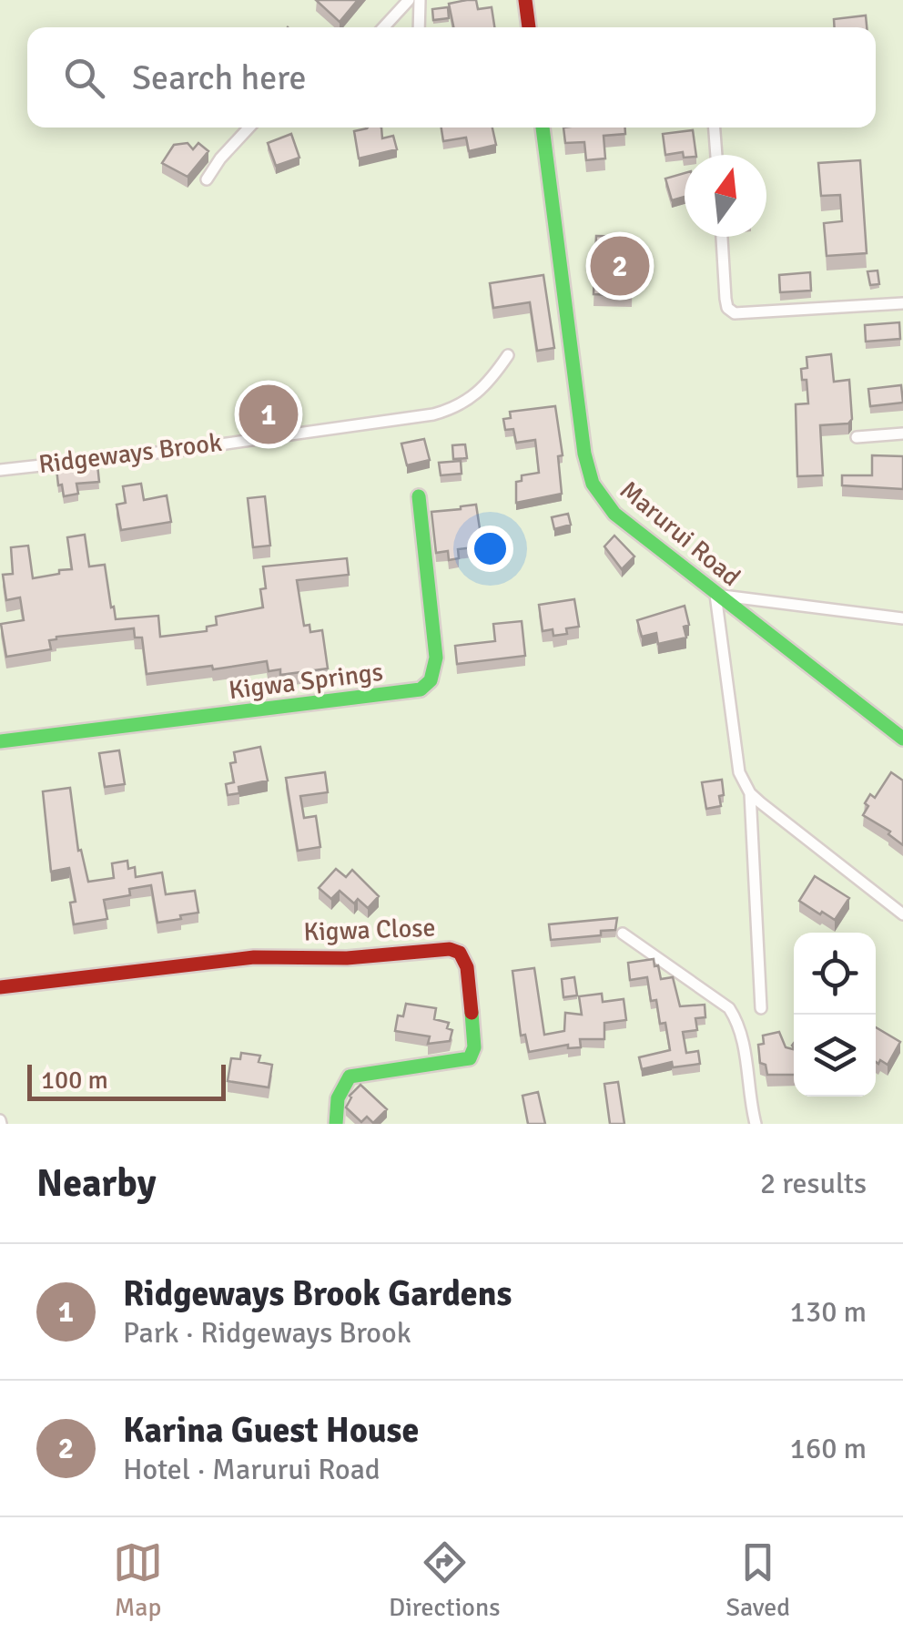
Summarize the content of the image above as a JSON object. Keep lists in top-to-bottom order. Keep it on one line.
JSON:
{"streets":{"street":["Ridgeways Brook","Marurui Road","Kigwa Springs","Kigwa Close"]},"scale_bar":"100 m","north":"top","page":{"search":"Search here","pins":["2","1"],"scale":"100 m","heading":["Nearby","2 results"],"list":[{"mark":"1","name":"Ridgeways Brook Gardens","note":"Park · Ridgeways Brook","value":"130 m"},{"mark":"2","name":"Karina Guest House","note":"Hotel · Marurui Road","value":"160 m"}],"nav":["Map","Directions","Saved"]}}
